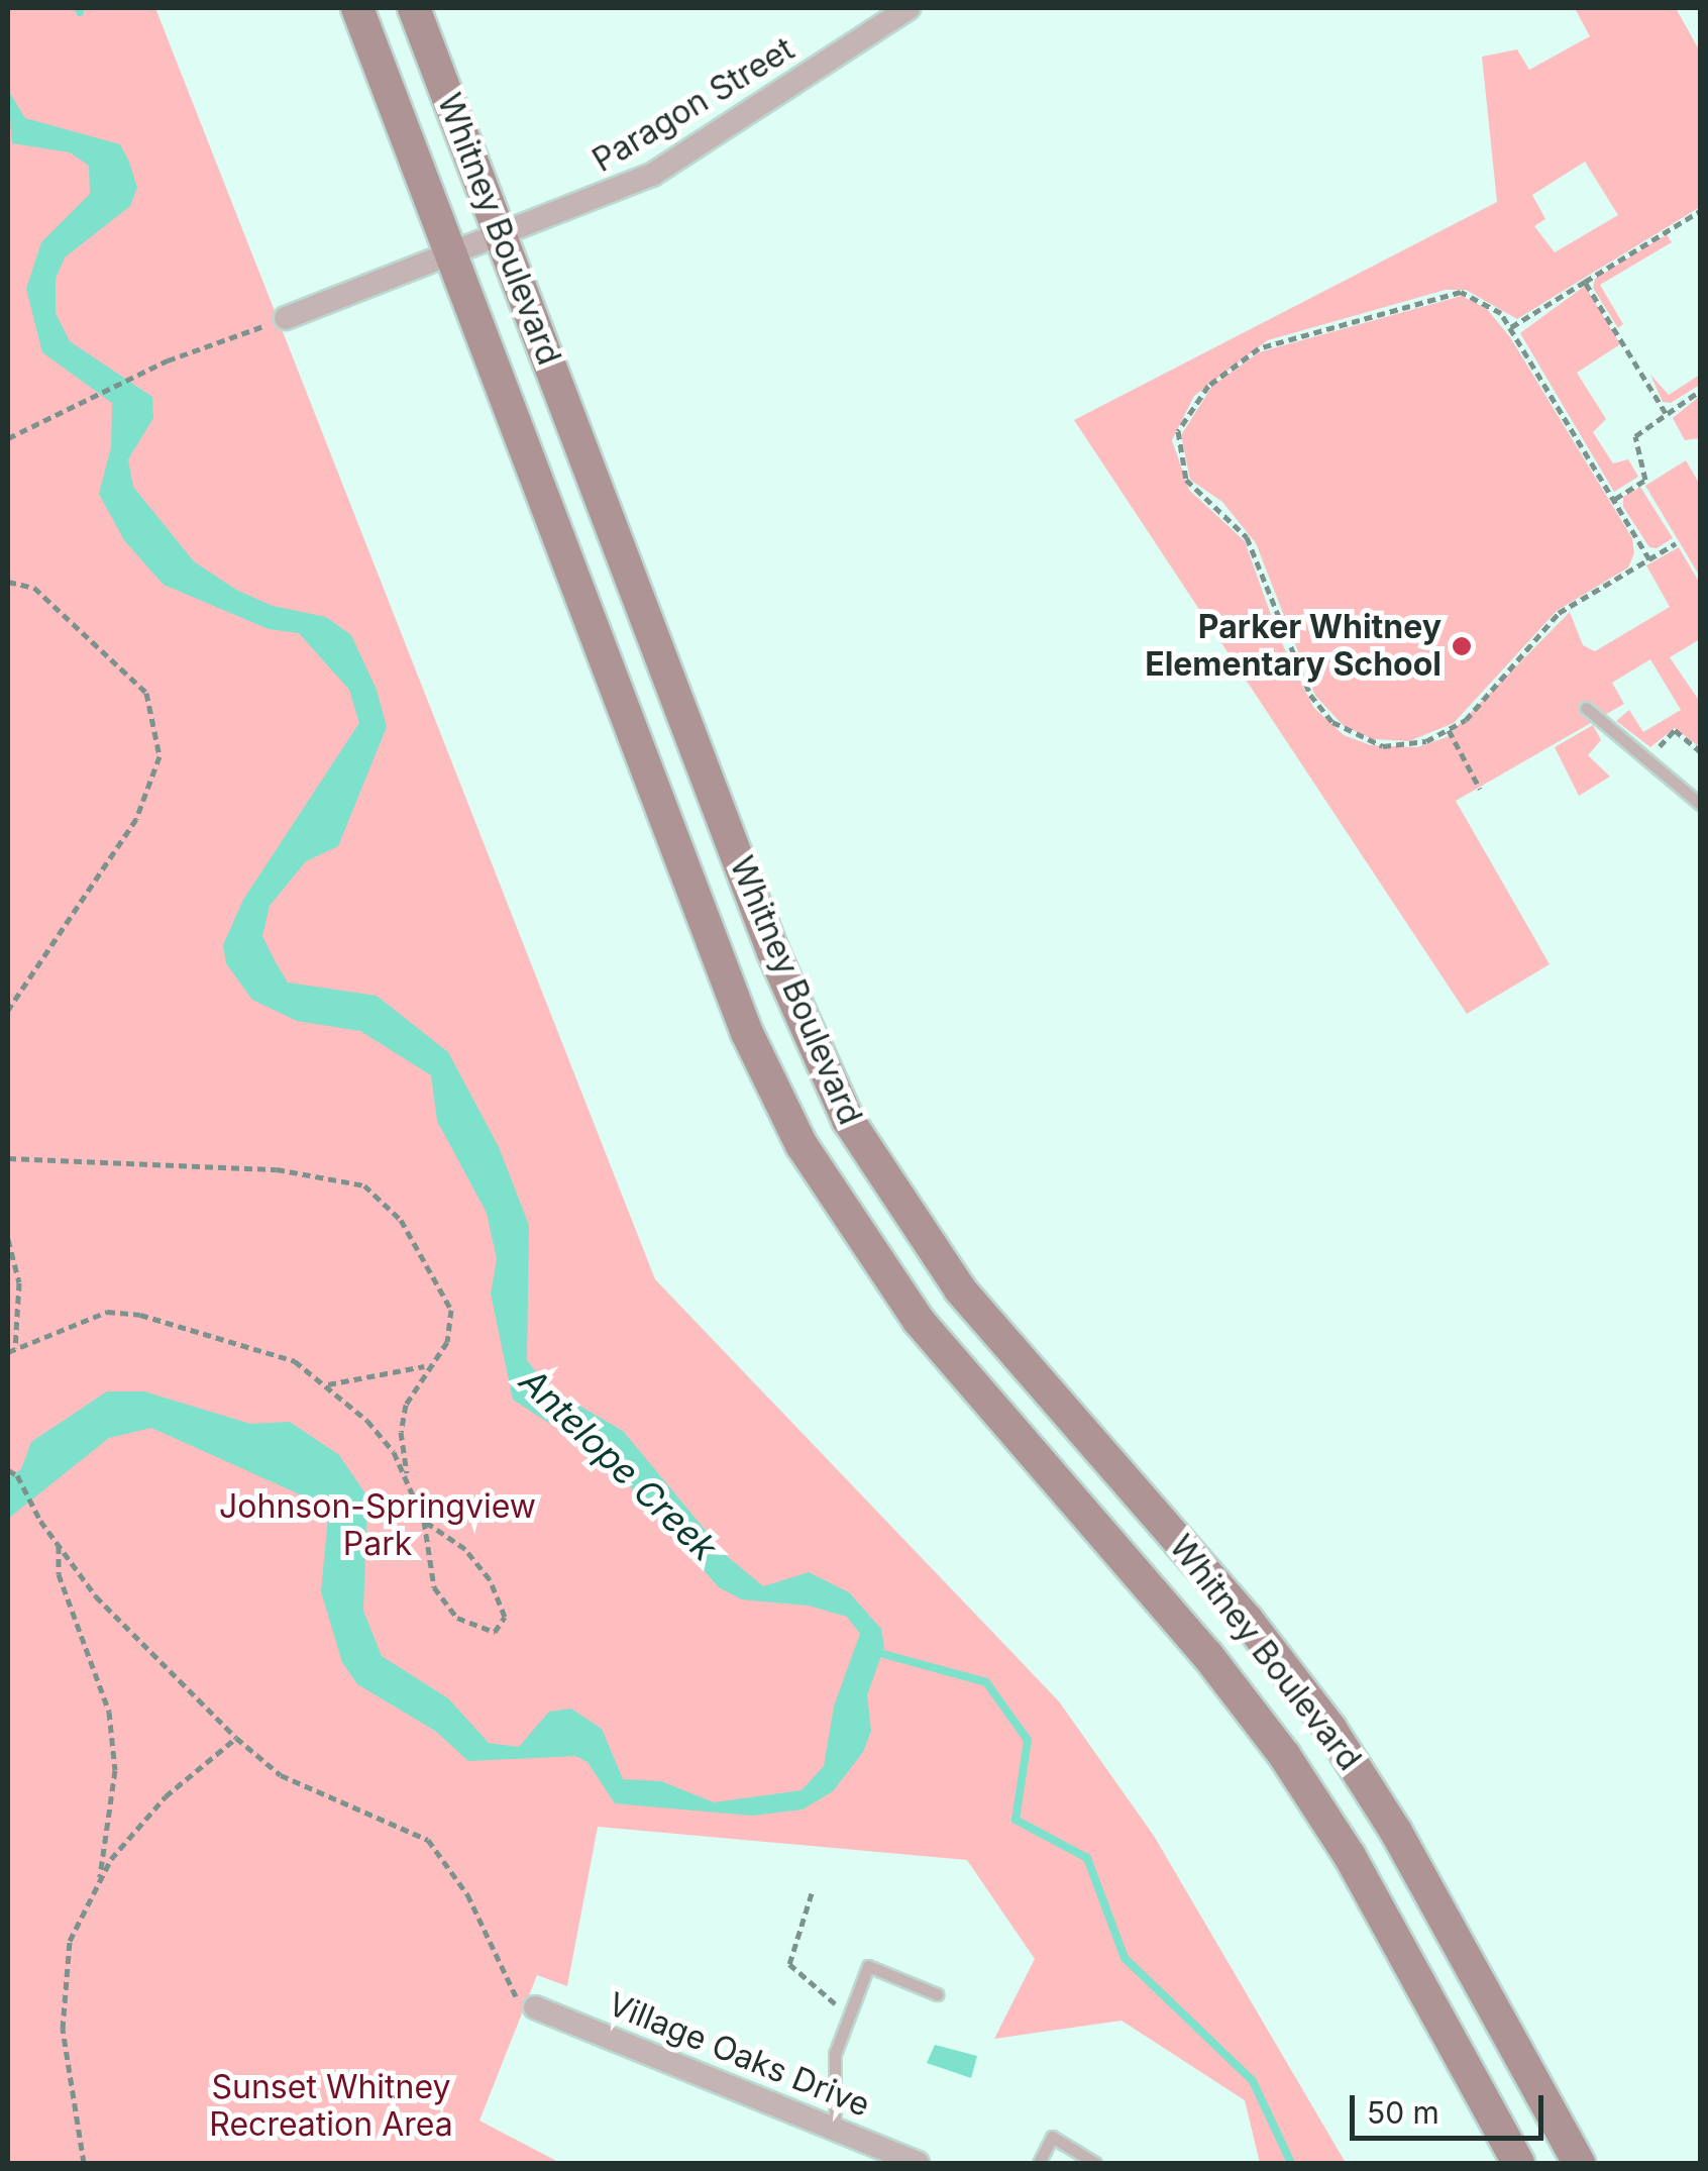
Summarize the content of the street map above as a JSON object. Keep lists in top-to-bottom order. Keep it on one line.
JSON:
{"streets":{"street":["Paragon Street","Whitney Boulevard","Village Oaks Drive"]},"crossings":[["Paragon Street","Whitney Boulevard"]],"water":["Antelope Creek"],"parks":["Johnson-Springview Park","Sunset Whitney Recreation Area"],"places":["Parker Whitney Elementary School"],"scale_bar":"50 m"}
